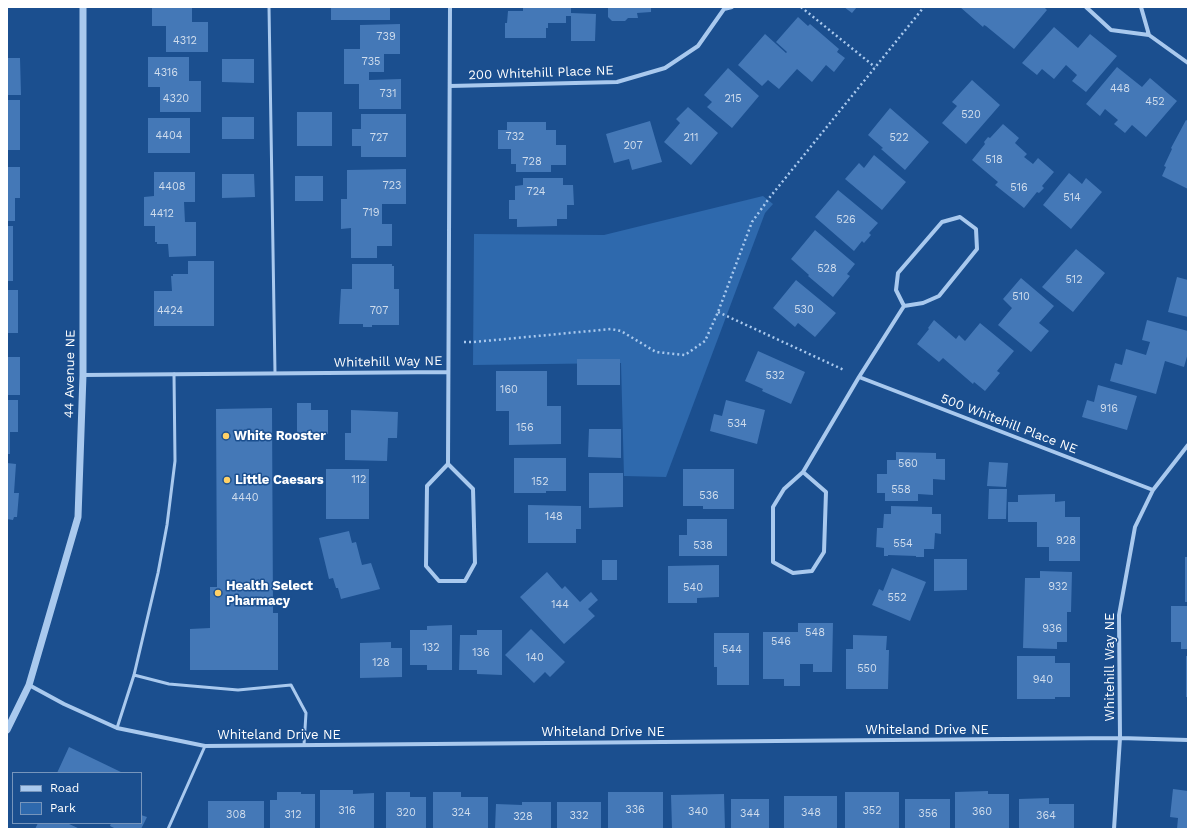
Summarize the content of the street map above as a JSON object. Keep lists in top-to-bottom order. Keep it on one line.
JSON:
{"streets":{"street":["200 Whitehill Place NE","Whitehill Way NE","44 Avenue NE","500 Whitehill Place NE","Whiteland Drive NE"]},"crossings":[["200 Whitehill Place NE","Whitehill Way NE"],["Whitehill Way NE","44 Avenue NE"],["Whitehill Way NE","500 Whitehill Place NE"],["Whitehill Way NE","Whiteland Drive NE"],["44 Avenue NE","Whiteland Drive NE"]],"places":["White Rooster","Little Caesars","Health Select Pharmacy"],"house_numbers":["739","4312","735","4316","448","731","4320","215","452","520","4404","732","727","211","522","207","518","728","723","4408","516","724","514","719","4412","526","528","512","510","530","4424","707","532","160","916","534","156","560","112","152","558","536","4440","148","928","554","538","932","540","552","144","936","548","546","132","544","136","140","128","550","940","336","316","352","340","360","320","324","348","344","356","308","312","332","364","328"],"legend":["Road","Park"]}
